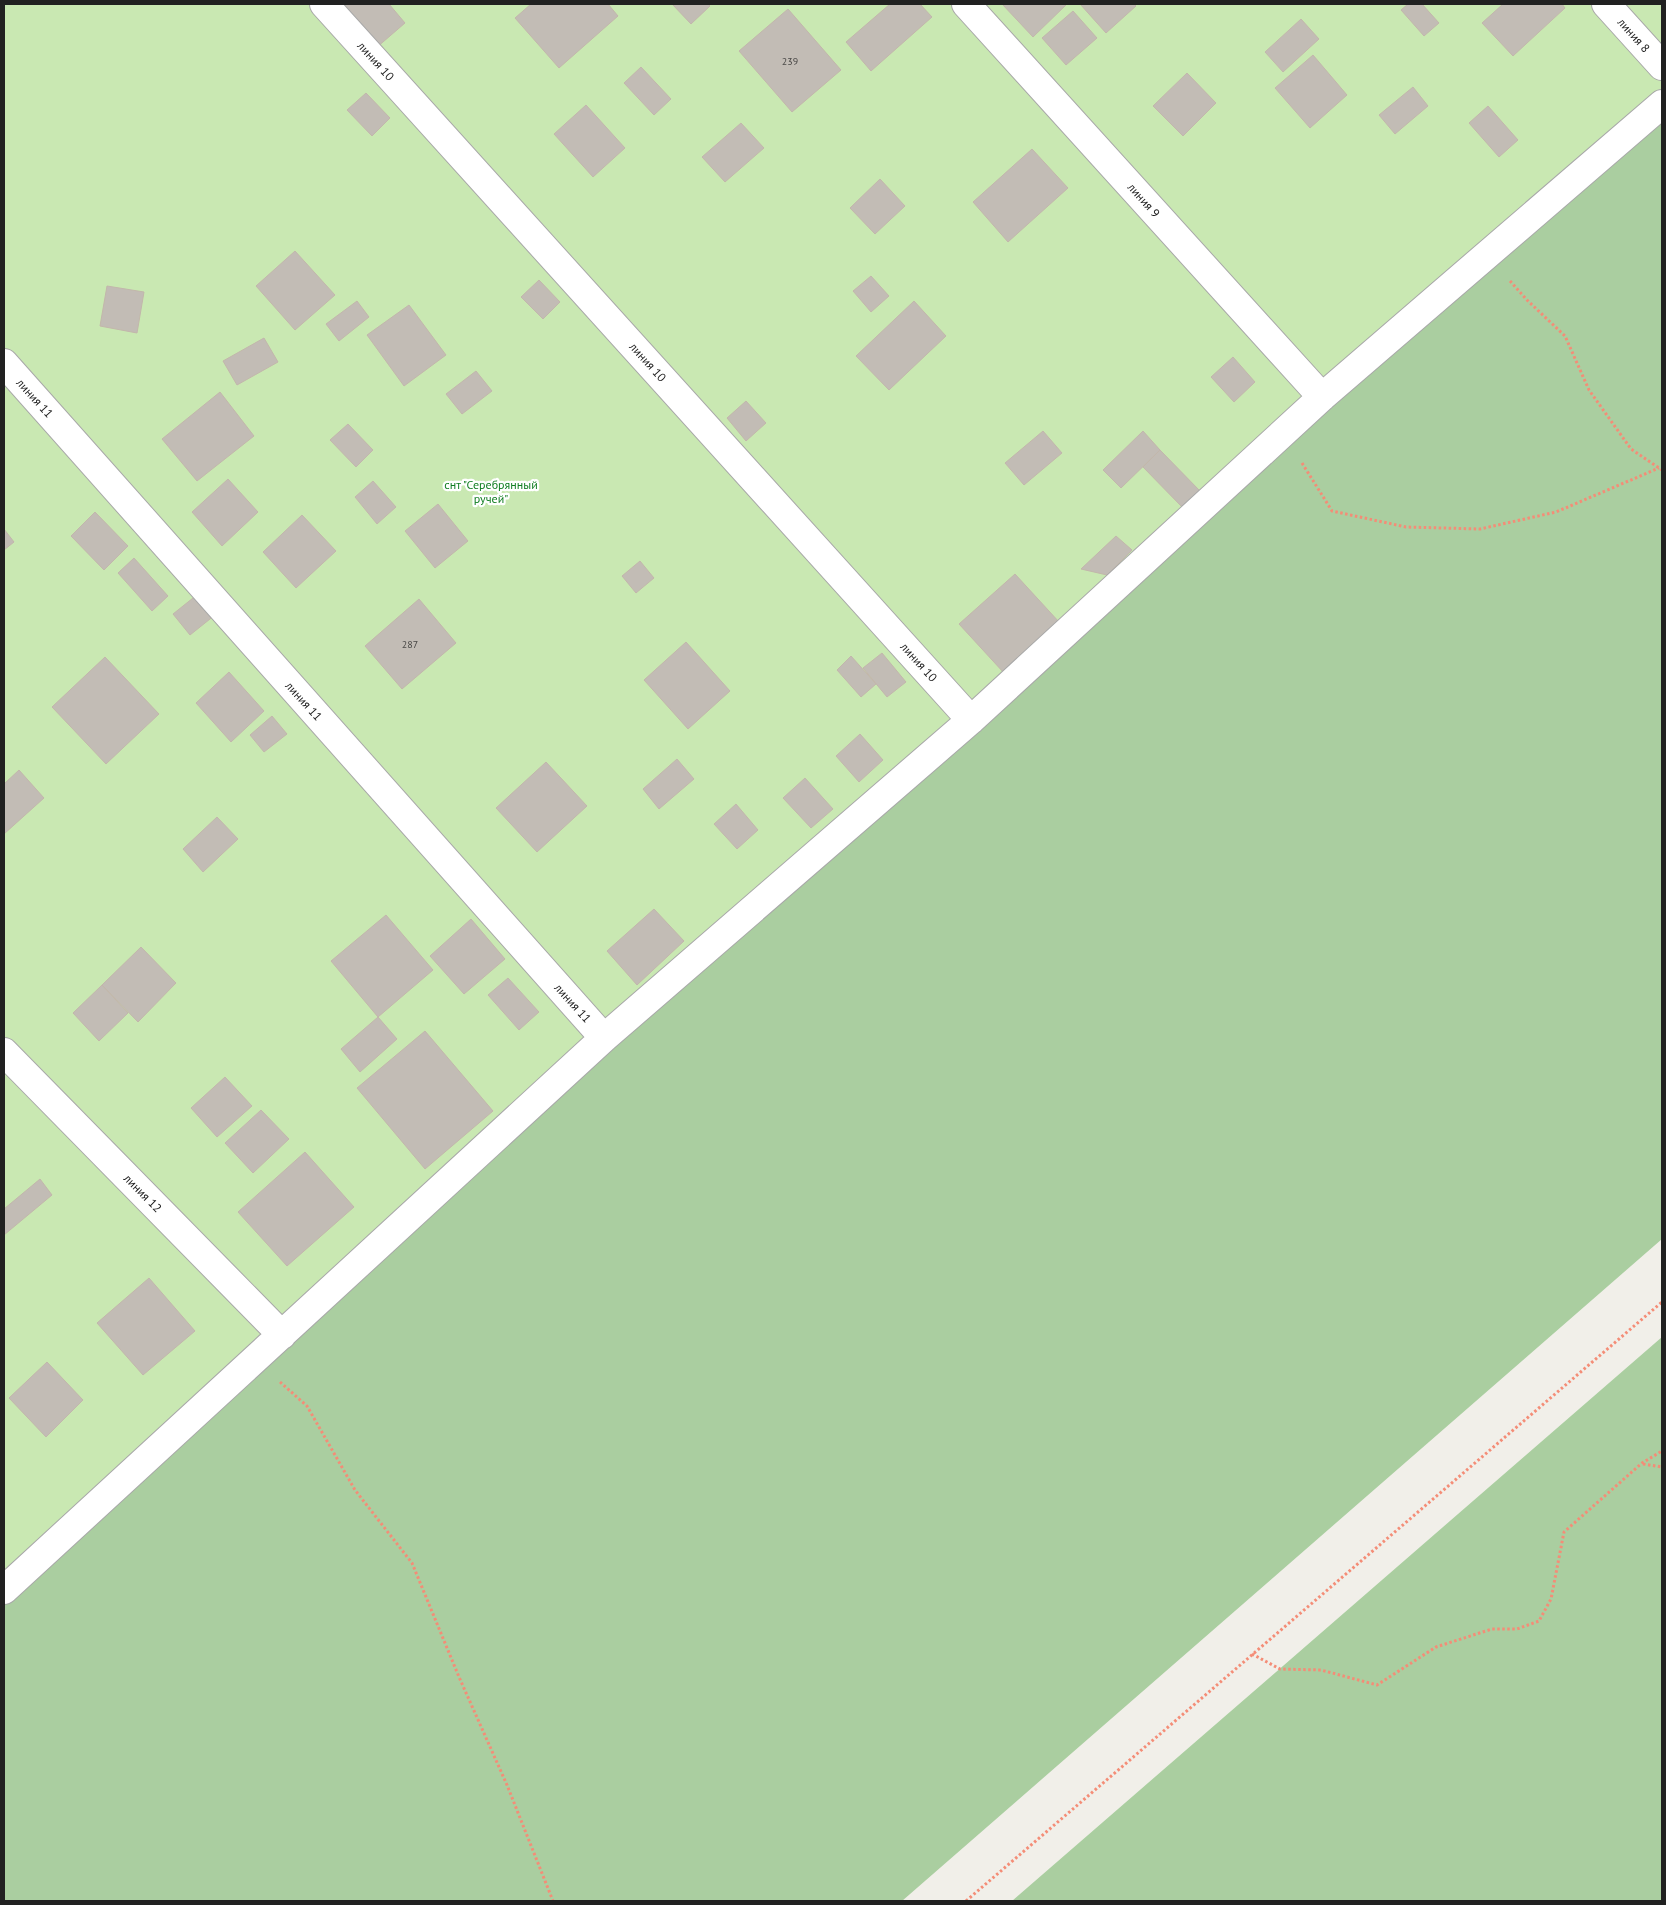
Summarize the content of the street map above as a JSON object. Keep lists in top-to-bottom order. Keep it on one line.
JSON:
{"streets":{"street":["линия 8","линия 10","линия 9","линия 11","линия 12"]},"parks":["снт \"Серебрянный ручей\""],"house_numbers":["239","287"]}
